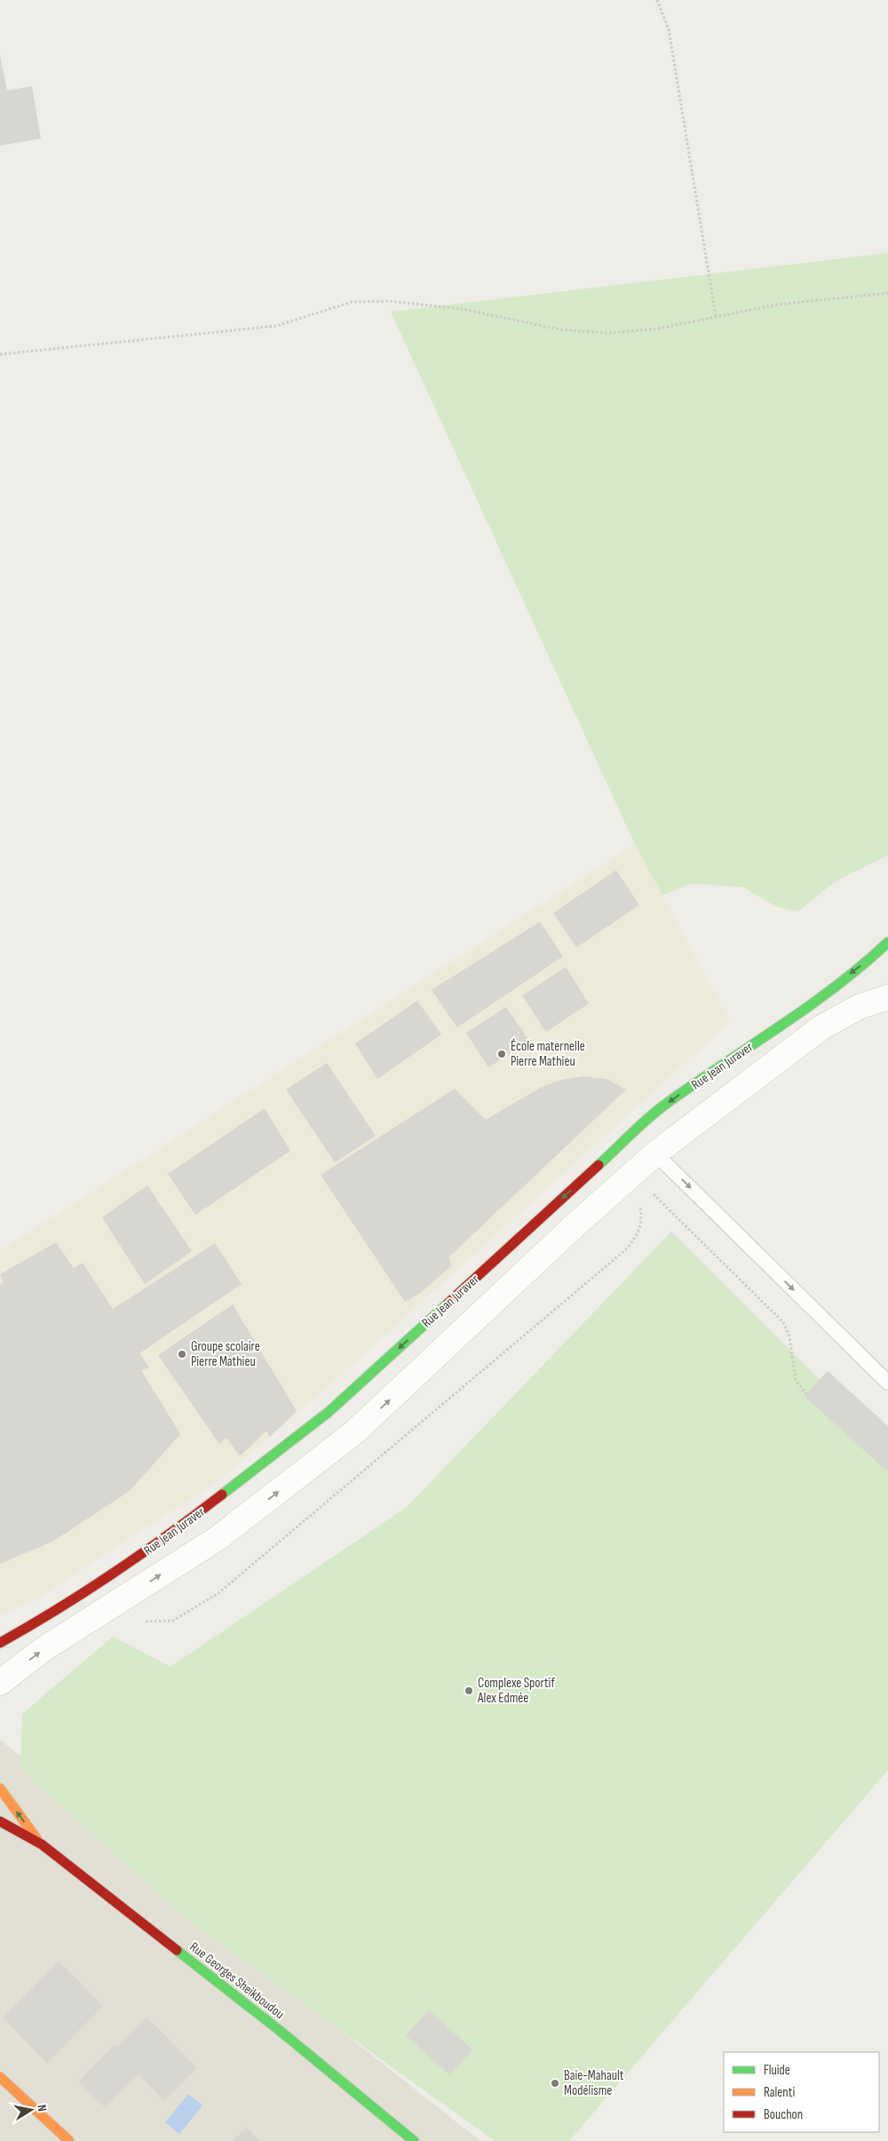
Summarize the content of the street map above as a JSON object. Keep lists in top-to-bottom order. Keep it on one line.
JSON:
{"streets":{"street":["Rue Jean Juraver","Rue Georges Sheikboudou"]},"places":["École maternelle Pierre Mathieu","Groupe scolaire Pierre Mathieu","Complexe Sportif Alex Edmée","Baie-Mahault Modélisme"],"legend":["Fluide","Ralenti","Bouchon"],"north":"right"}
